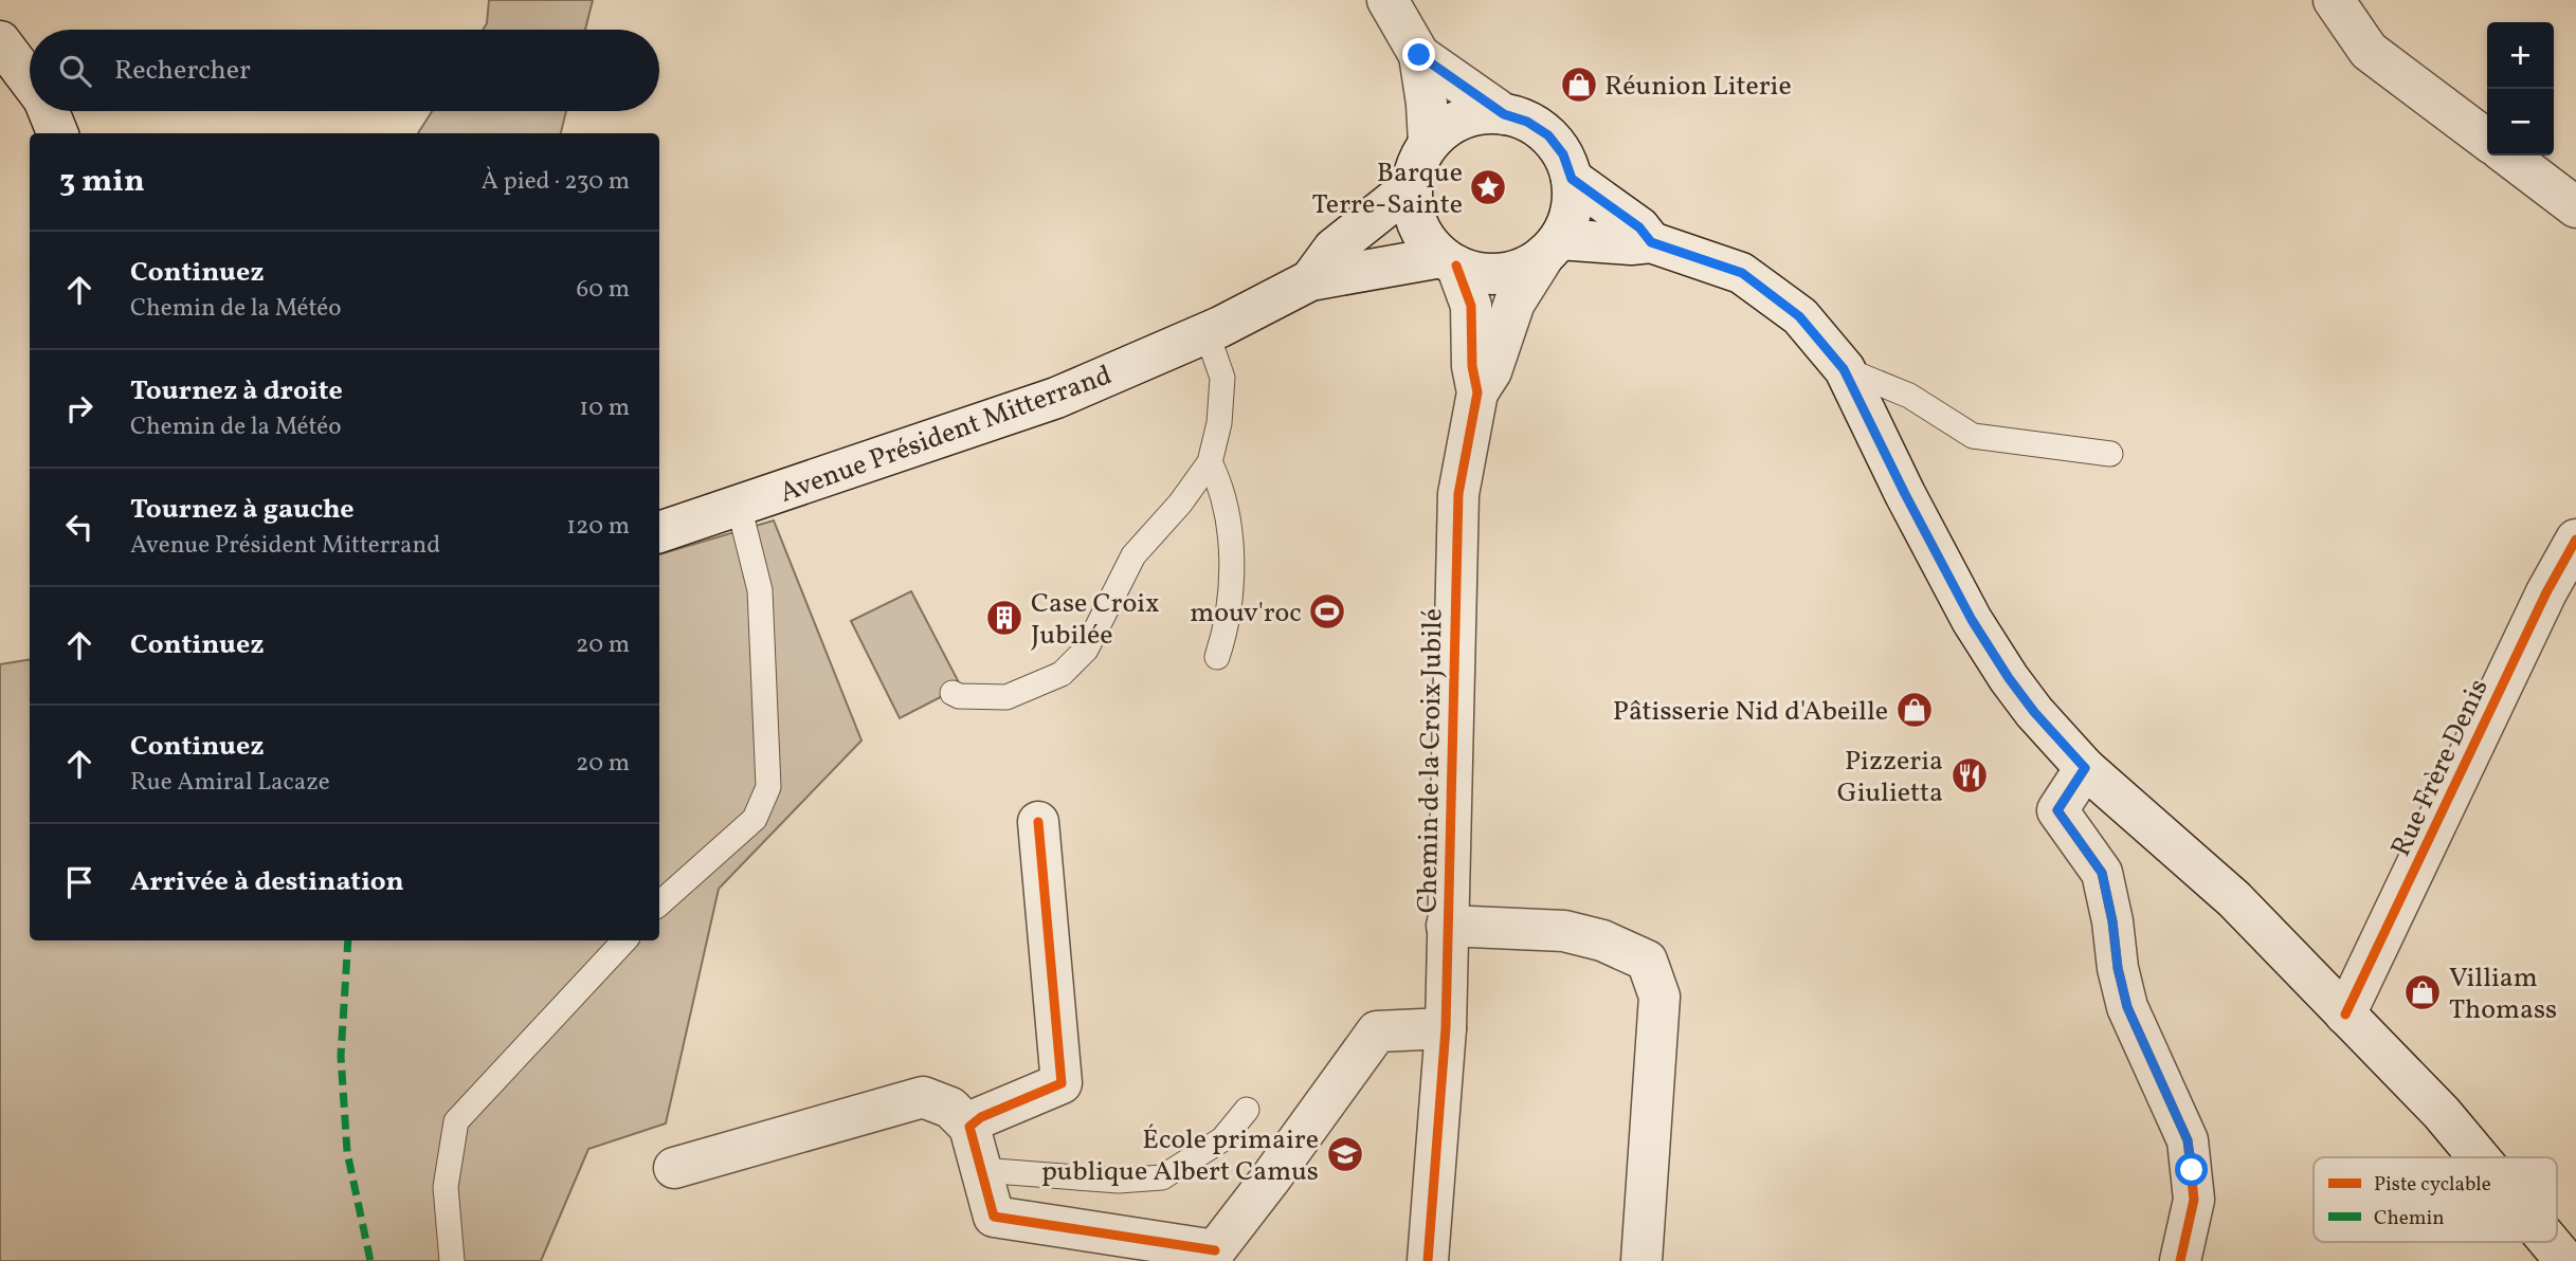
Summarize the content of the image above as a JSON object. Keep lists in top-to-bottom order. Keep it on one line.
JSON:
{"streets":{"street":["Avenue Président Mitterrand","Chemin de la Croix Jubilé","Rue Frère Denis"]},"crossings":[["Avenue Président Mitterrand","Chemin de la Croix Jubilé"]],"places":{"shop":["Réunion Literie","Pâtisserie Nid d'Abeille","Villiam Thomass"],"place":["Barque Terre-Sainte"],"sports":["mouv'roc"],"building":["Case Croix Jubilée"],"restaurant":["Pizzeria Giulietta"],"school or university":["École primaire publique Albert Camus"]},"legend":["Piste cyclable","Chemin"],"page":{"map_buttons":["+","−"],"search":"Rechercher","heading":["3 min","À pied · 230 m"],"list":[["Continuez","Chemin de la Météo","60 m"],["Tournez à droite","Chemin de la Météo","10 m"],["Tournez à gauche","Avenue Président Mitterrand","120 m"],["Continuez","20 m"],["Continuez","Rue Amiral Lacaze","20 m"],"Arrivée à destination"]}}
